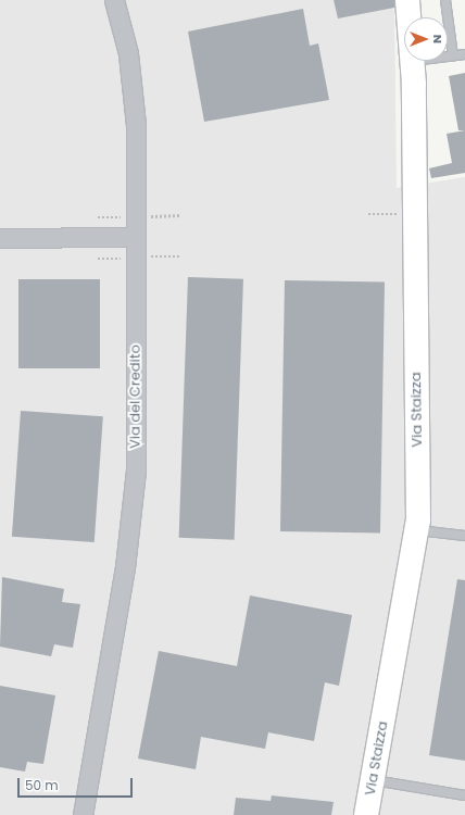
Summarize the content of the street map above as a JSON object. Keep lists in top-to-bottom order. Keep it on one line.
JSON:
{"streets":{"street":["Via del Credito","Via Staizza"]},"scale_bar":"50 m","north":"right"}
